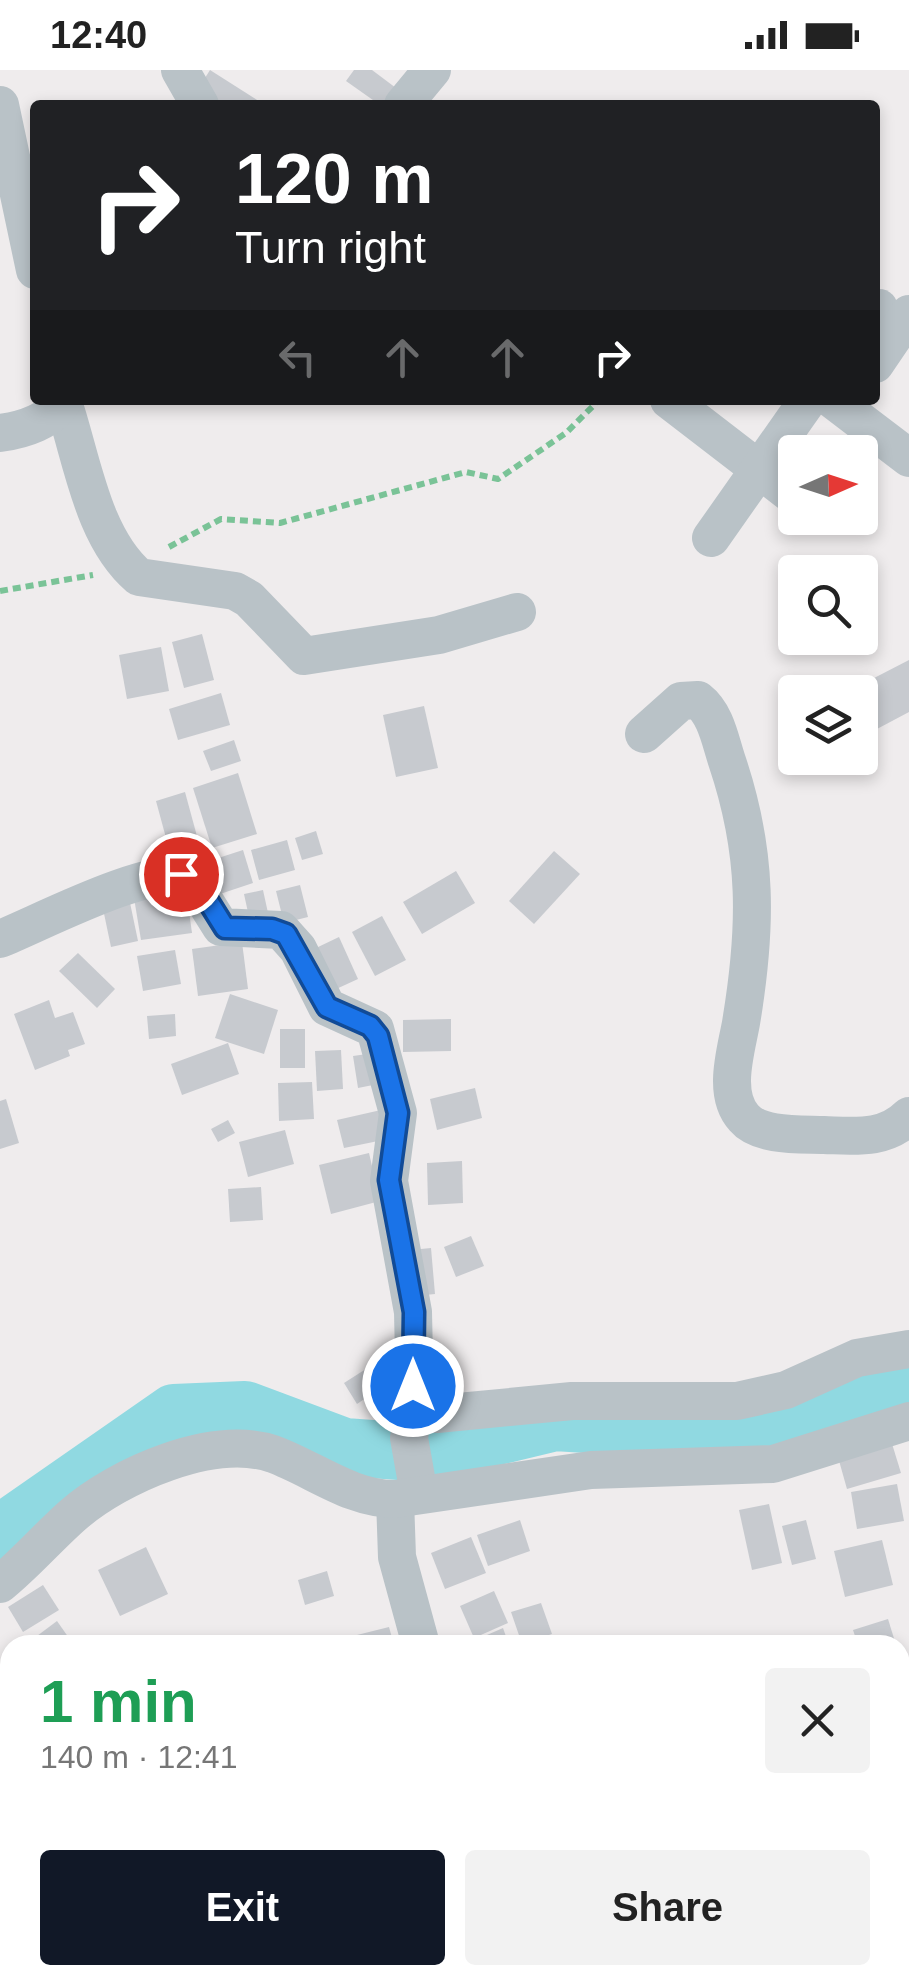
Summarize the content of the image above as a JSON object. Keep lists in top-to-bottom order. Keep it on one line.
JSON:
{"north":"right","page":{"status":"12:40","turn":["120 m","Turn right"],"heading":["1 min","140 m · 12:41"],"buttons":["Exit","Share"]}}
